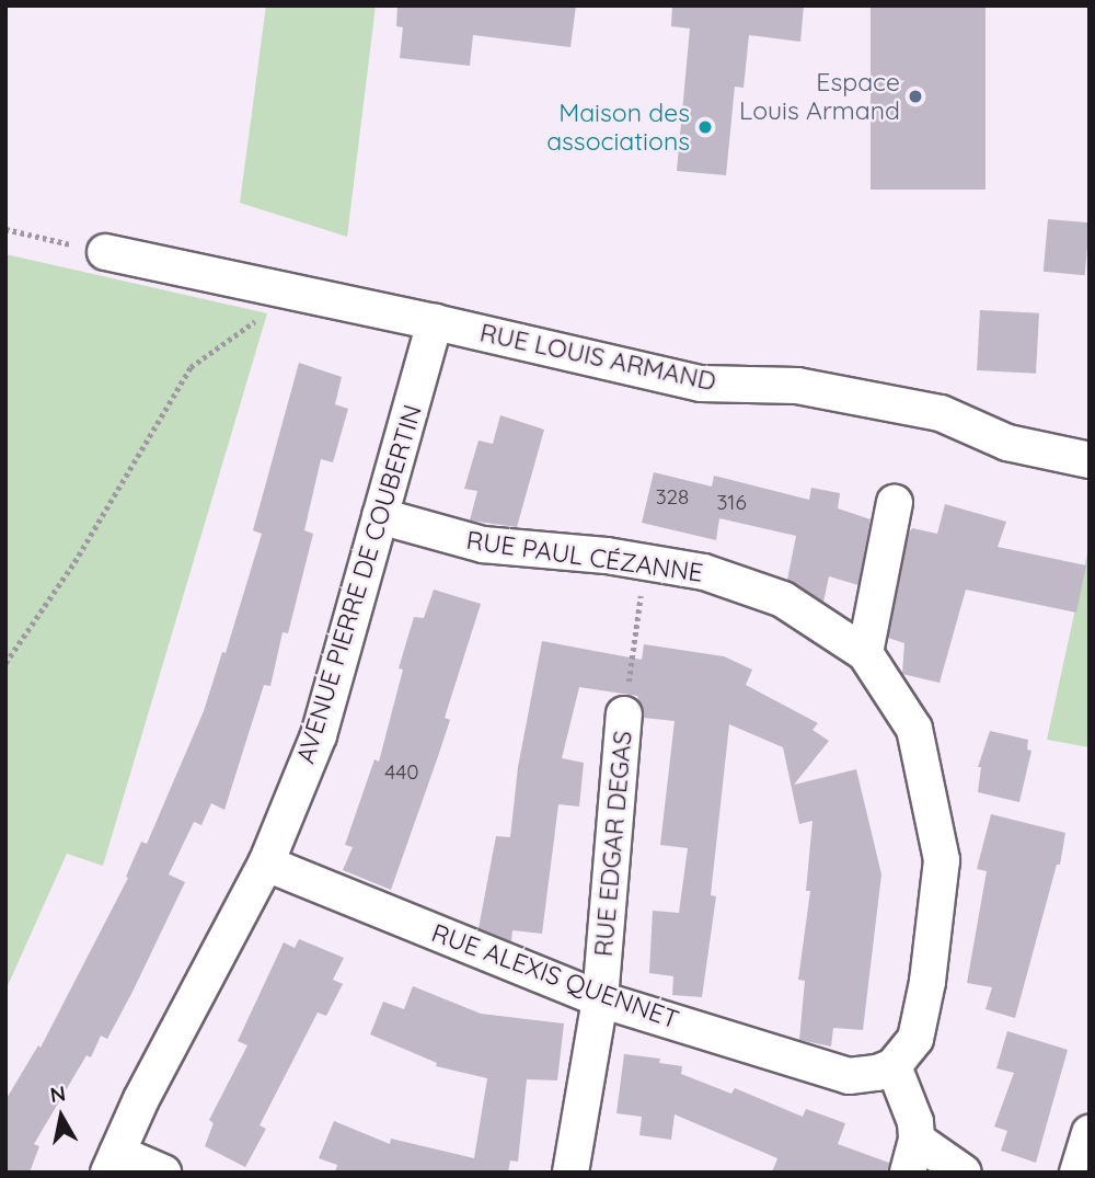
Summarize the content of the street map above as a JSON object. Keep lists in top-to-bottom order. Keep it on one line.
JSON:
{"streets":{"street":["RUE LOUIS ARMAND","RUE PAUL CÉZANNE","AVENUE PIERRE DE COUBERTIN","RUE EDGAR DEGAS","RUE ALEXIS QUENNET"]},"crossings":[["RUE LOUIS ARMAND","AVENUE PIERRE DE COUBERTIN"],["RUE PAUL CÉZANNE","AVENUE PIERRE DE COUBERTIN"],["RUE PAUL CÉZANNE","RUE EDGAR DEGAS"],["RUE PAUL CÉZANNE","RUE ALEXIS QUENNET"],["AVENUE PIERRE DE COUBERTIN","RUE ALEXIS QUENNET"],["RUE EDGAR DEGAS","RUE ALEXIS QUENNET"]],"places":["Espace Louis Armand","Maison des associations"],"house_numbers":["328","316","440"],"north":"top"}
